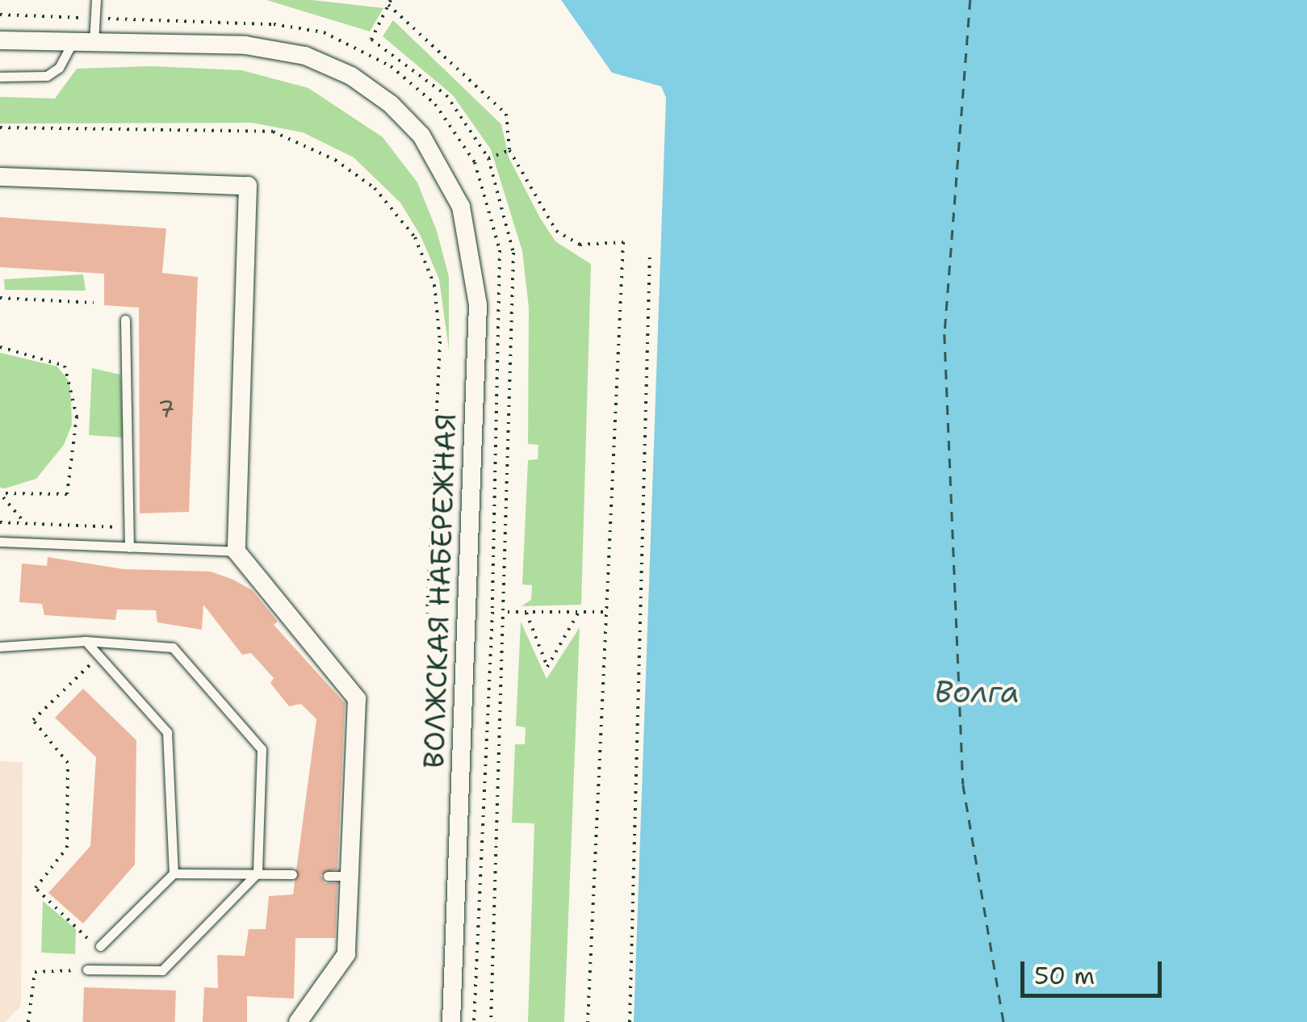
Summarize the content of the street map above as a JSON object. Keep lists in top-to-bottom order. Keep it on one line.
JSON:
{"streets":{"street":["ВОЛЖСКАЯ НАБЕРЕЖНАЯ"]},"water":["Волга"],"house_numbers":["7"],"scale_bar":"50 m"}
